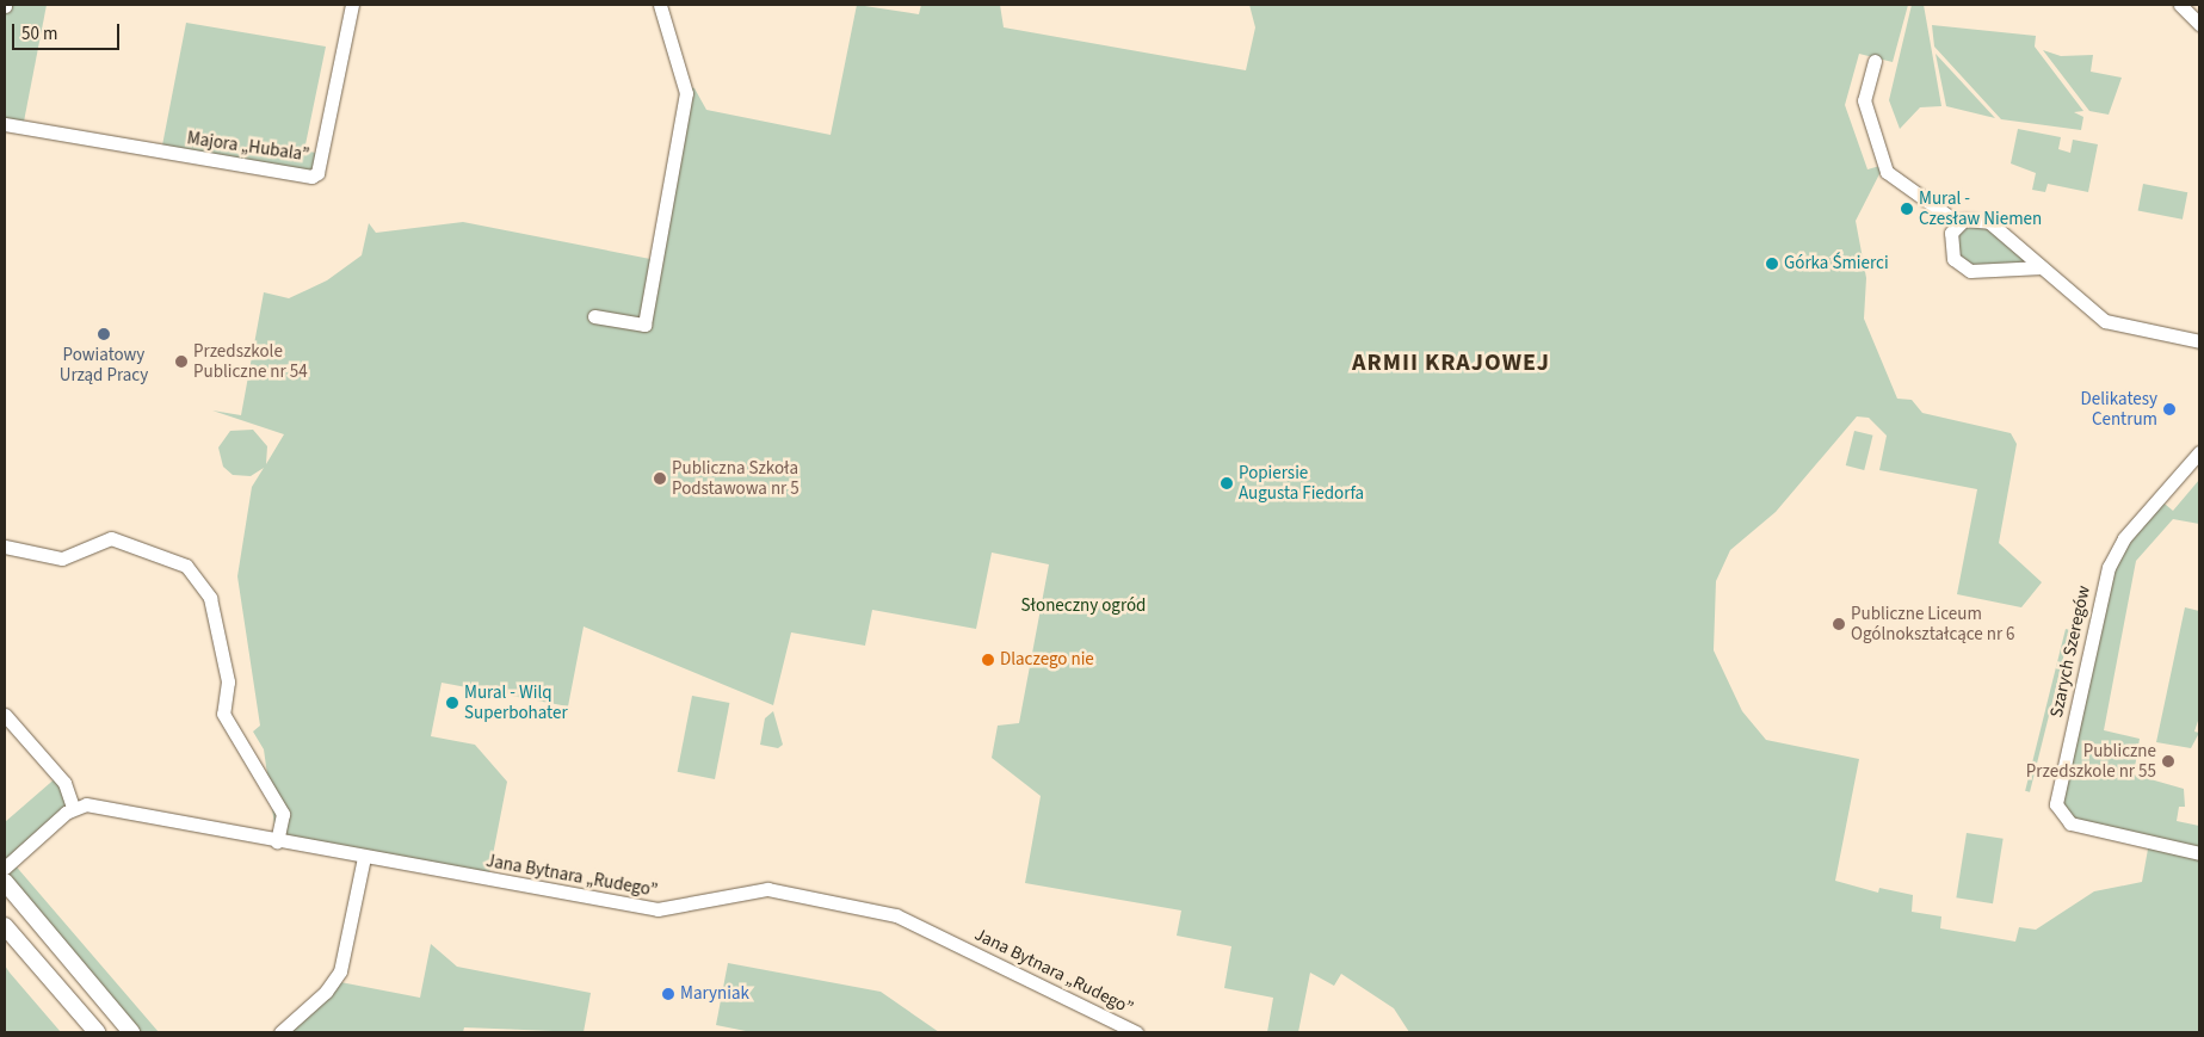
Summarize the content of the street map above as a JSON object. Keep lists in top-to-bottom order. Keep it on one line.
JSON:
{"streets":{"street":["Majora „Hubala”","Szarych Szeregów","Jana Bytnara „Rudego”"]},"districts":["ARMII KRAJOWEJ"],"parks":["Słoneczny ogród"],"places":["Mural - Czesław Niemen","Górka Śmierci","Powiatowy Urząd Pracy","Przedszkole Publiczne nr 54","Delikatesy Centrum","Publiczna Szkoła Podstawowa nr 5","Popiersie Augusta Fiedorfa","Publiczne Liceum Ogólnokształcące nr 6","Dlaczego nie","Mural - Wilq Superbohater","Publiczne Przedszkole nr 55","Maryniak"],"scale_bar":"50 m"}
